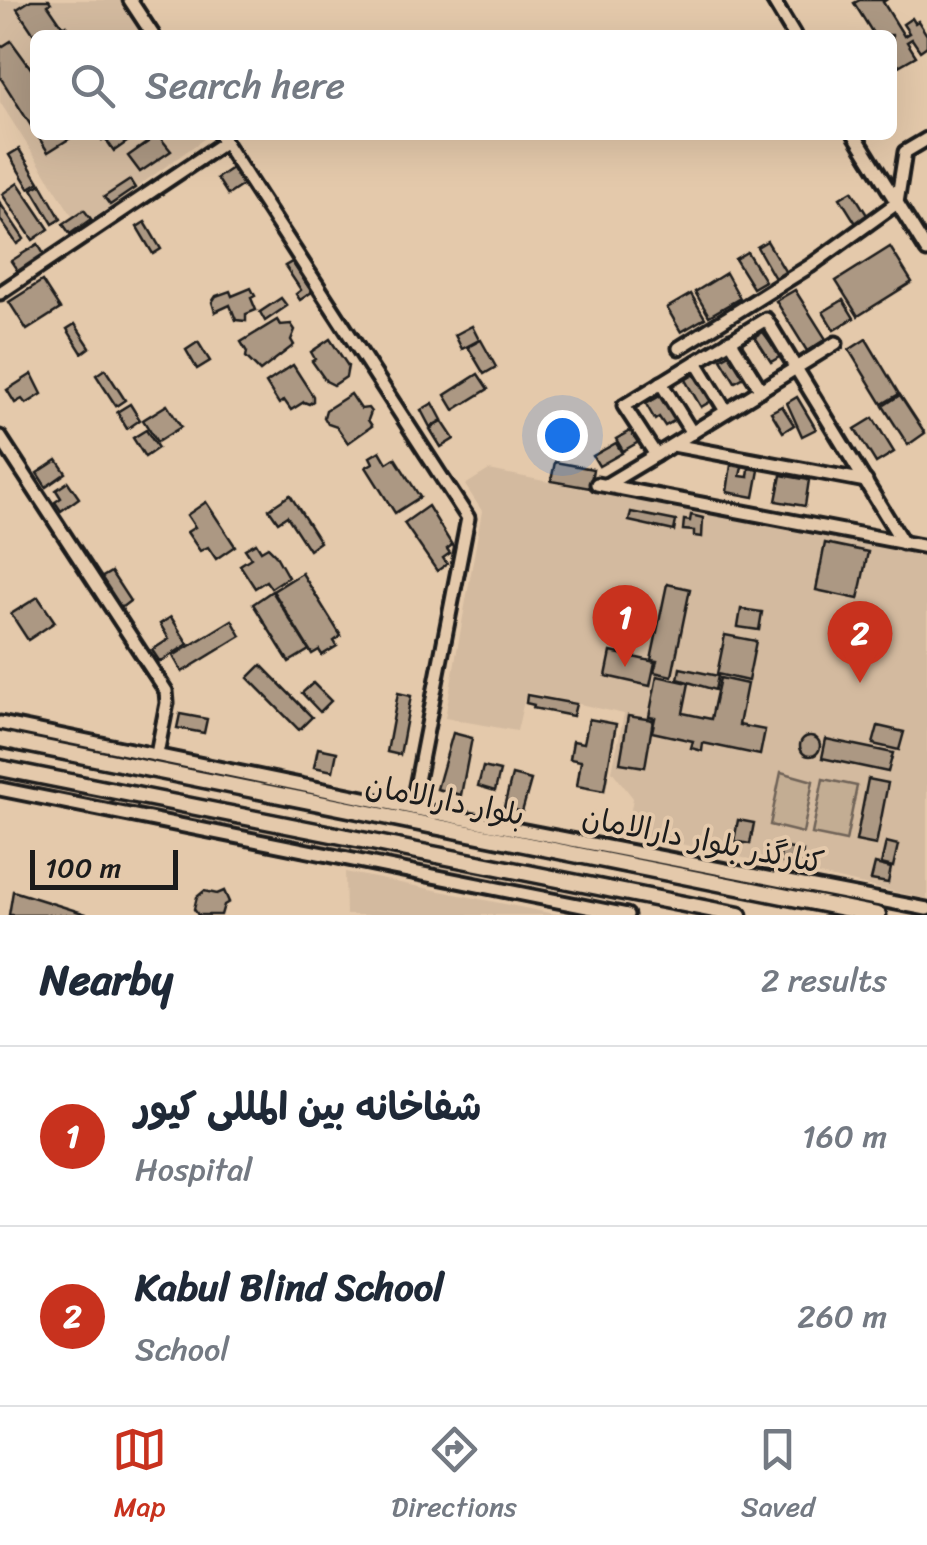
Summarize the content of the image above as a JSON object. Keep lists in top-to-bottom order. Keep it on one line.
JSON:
{"streets":{"main road":["بلوار دارالامان"],"street":["کنارگذر بلوار دارالامان"]},"crossings":[["بلوار دارالامان","کنارگذر بلوار دارالامان"]],"scale_bar":"100 m","page":{"search":"Search here","pins":["1","2"],"scale":"100 m","heading":["Nearby","2 results"],"list":[{"mark":"1","name":"شفاخانه بین المللی کیور","note":"Hospital","value":"160 m"},{"mark":"2","name":"Kabul Blind School","note":"School","value":"260 m"}],"nav":["Map","Directions","Saved"]}}
